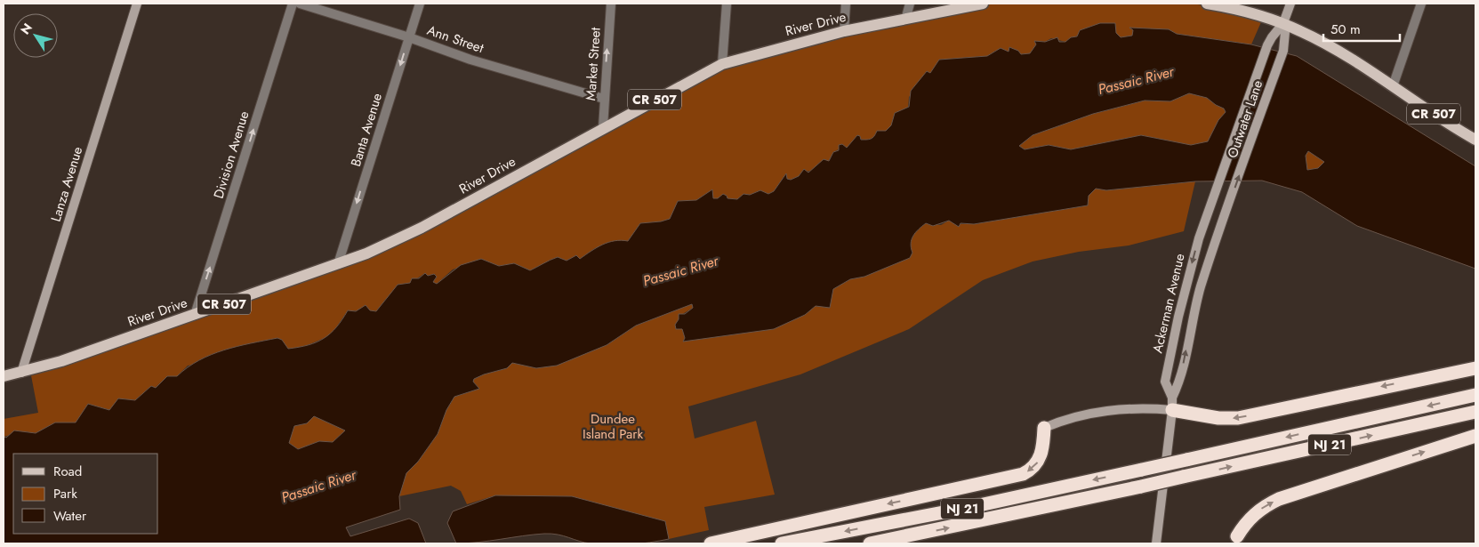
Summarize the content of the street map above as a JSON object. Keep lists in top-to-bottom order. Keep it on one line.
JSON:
{"streets":{"highway":["NJ 21"],"main road":["River Drive","CR 507"],"street":["Ann Street","Market Street","Outwater Lane","Banta Avenue","Division Avenue","Lanza Avenue","Ackerman Avenue"]},"crossings":[["River Drive","Market Street"],["River Drive","Banta Avenue"],["River Drive","Division Avenue"],["River Drive","Lanza Avenue"],["Ann Street","Market Street"],["Ann Street","Banta Avenue"],["CR 507","Outwater Lane"],["Outwater Lane","Ackerman Avenue"]],"one_way":["Market Street","Banta Avenue","Division Avenue"],"water":["Passaic River"],"parks":["Dundee Island Park"],"legend":["Road","Park","Water"],"scale_bar":"50 m","north":"top left"}
